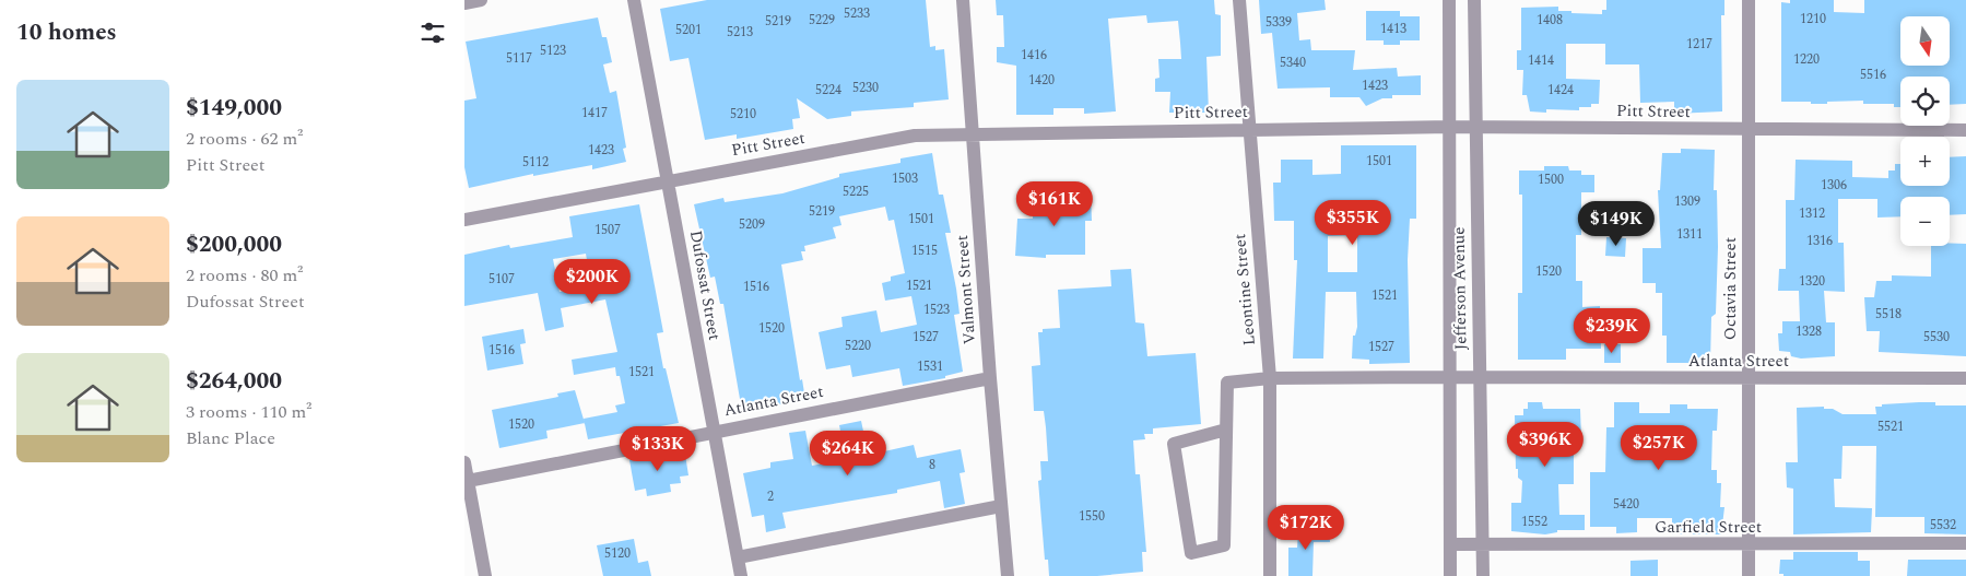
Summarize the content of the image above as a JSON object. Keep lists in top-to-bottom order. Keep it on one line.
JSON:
{"streets":{"street":["Pitt Street","Dufossat Street","Jefferson Avenue","Octavia Street","Valmont Street","Leontine Street","Atlanta Street","Garfield Street"]},"crossings":[["Pitt Street","Dufossat Street"],["Pitt Street","Jefferson Avenue"],["Pitt Street","Octavia Street"],["Pitt Street","Valmont Street"],["Pitt Street","Leontine Street"],["Dufossat Street","Atlanta Street"],["Jefferson Avenue","Atlanta Street"],["Jefferson Avenue","Garfield Street"],["Octavia Street","Atlanta Street"],["Octavia Street","Garfield Street"],["Valmont Street","Atlanta Street"]],"house_numbers":["5233","1210","5229","1408","5219","5339","1413","5201","5213","1217","5123","1416","5117","1220","1414","5340","5516","1420","1423","5230","5224","1424","1417","5210","1423","1501","5112","1503","1500","1306","5225","1309","5219","1312","1501","5209","1507","1311","1316","1515","1520","5107","1320","1521","1516","1521","1523","5518","1520","1328","1527","5530","5220","1527","1516","1531","1521","1520","5521","8","2","5420","1550","1552","5532","5120"],"north":"bottom","page":{"heading":"10 homes","map_buttons":["+","−"],"list":[{"name":"$149,000","note":"2 rooms · 62 m² · Pitt Street"},{"name":"$200,000","note":"2 rooms · 80 m² · Dufossat Street"},{"name":"$264,000","note":"3 rooms · 110 m² · Blanc Place"}],"price":["$161K","$355K","$149K","$200K","$239K","$396K","$257K","$133K","$264K","$172K"]}}
